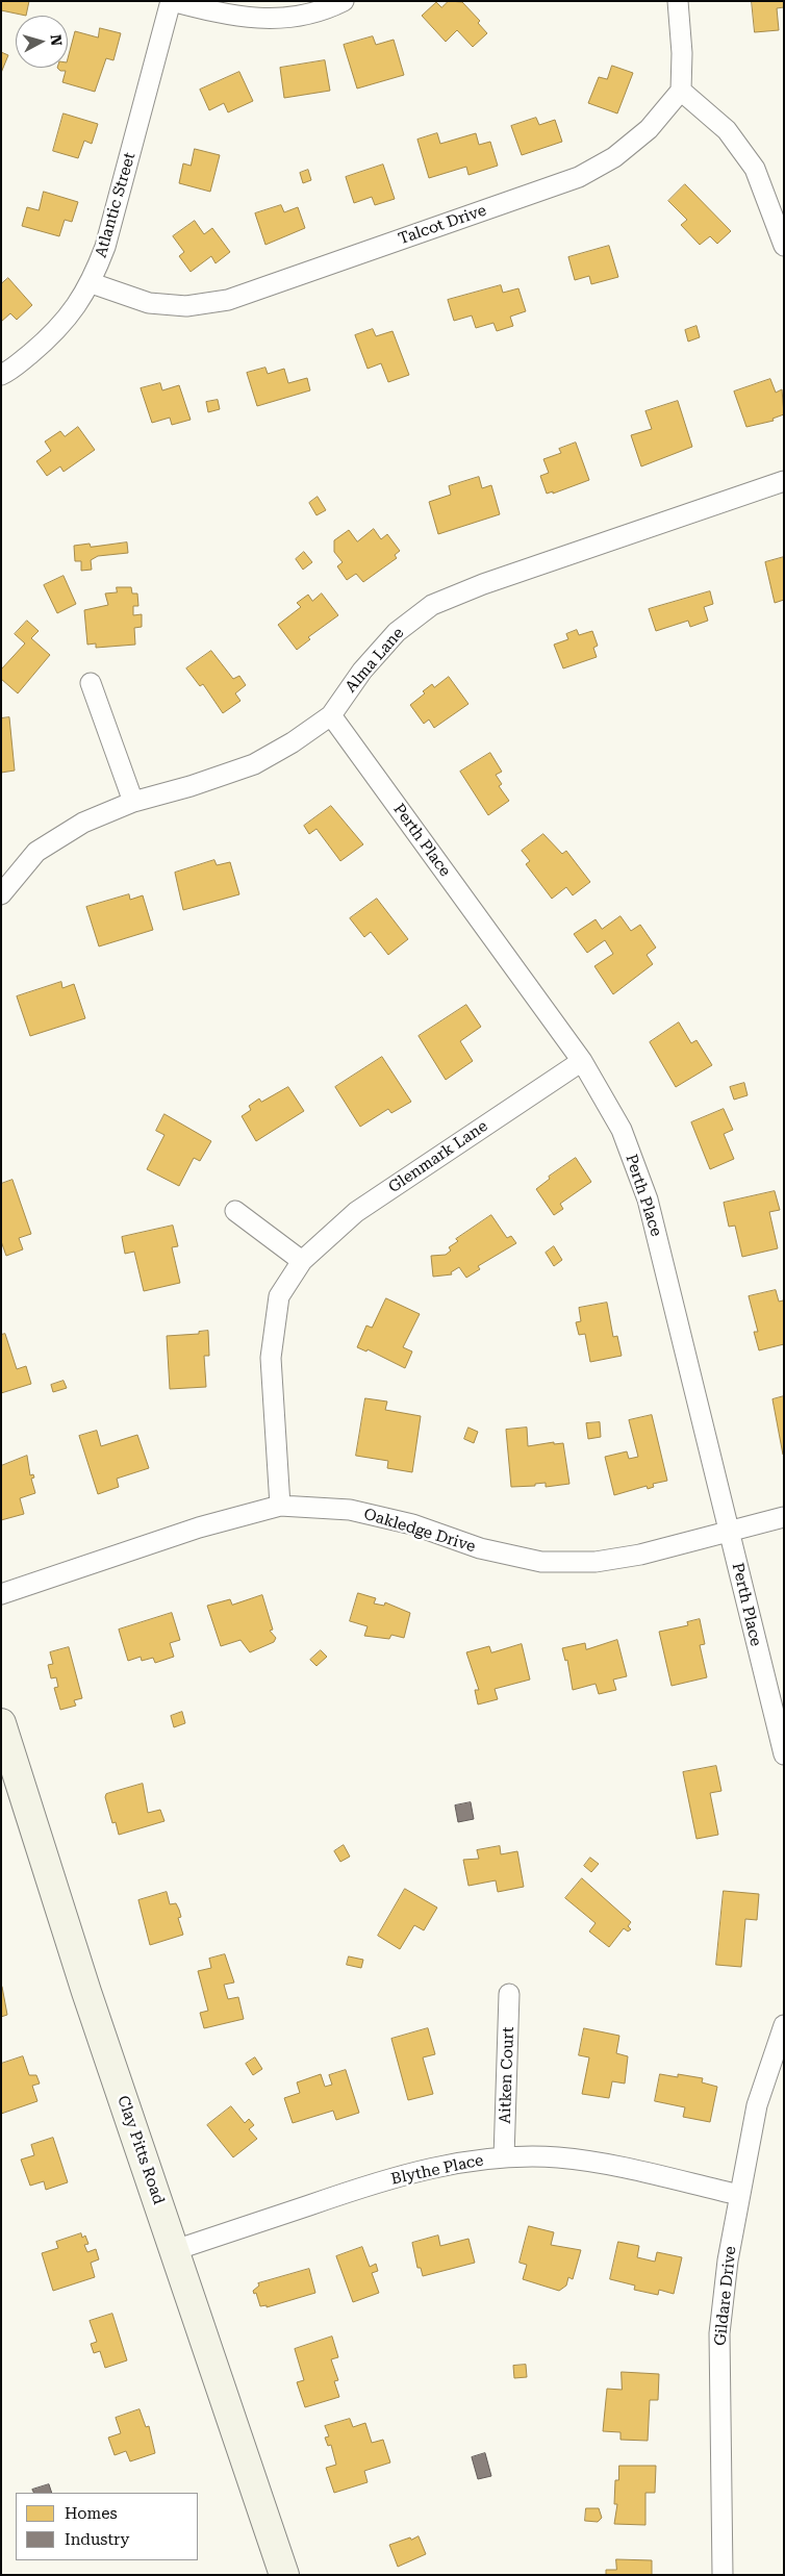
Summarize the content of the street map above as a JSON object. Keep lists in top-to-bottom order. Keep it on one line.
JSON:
{"streets":{"street":["Atlantic Street","Talcot Drive","Alma Lane","Perth Place","Glenmark Lane","Oakledge Drive","Aitken Court","Clay Pitts Road","Blythe Place","Gildare Drive"]},"crossings":[["Atlantic Street","Talcot Drive"],["Alma Lane","Perth Place"],["Perth Place","Glenmark Lane"],["Perth Place","Oakledge Drive"],["Glenmark Lane","Oakledge Drive"],["Aitken Court","Blythe Place"],["Clay Pitts Road","Blythe Place"],["Blythe Place","Gildare Drive"]],"legend":["Homes","Industry"],"north":"right"}
